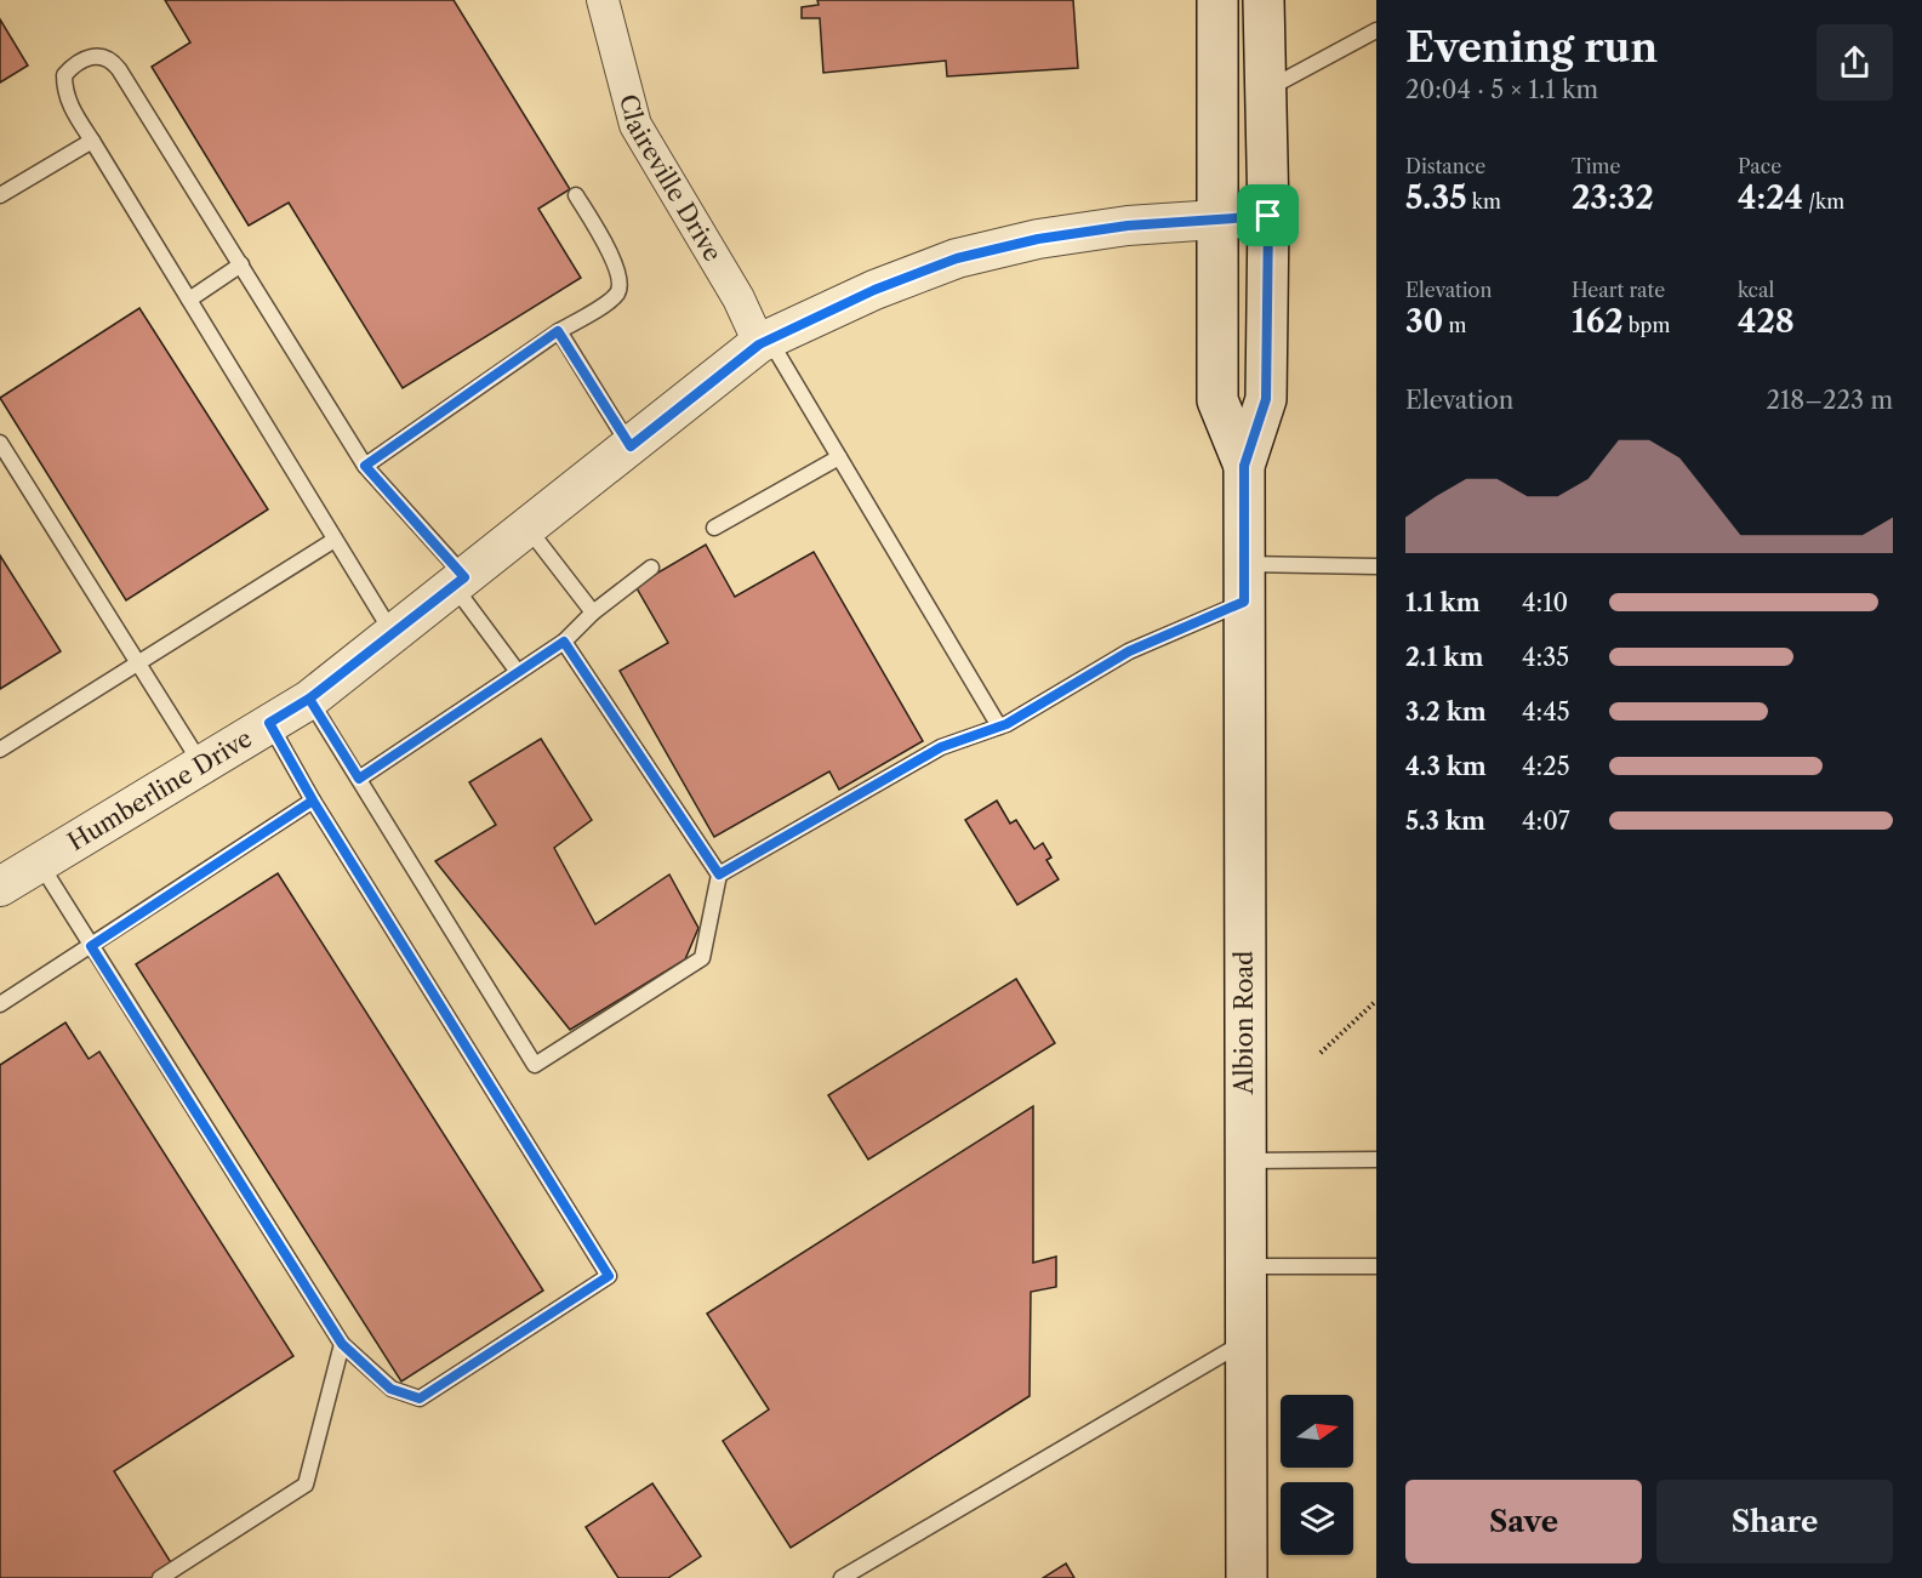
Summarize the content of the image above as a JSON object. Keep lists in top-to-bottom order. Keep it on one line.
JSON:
{"streets":{"main road":["Albion Road"],"street":["Claireville Drive","Humberline Drive"]},"crossings":[["Claireville Drive","Humberline Drive"],["Humberline Drive","Albion Road"]],"north":"right","page":{"heading":["Evening run","20:04 · 5 × 1.1 km"],"stats":[["Distance","5.35 km"],["Time","23:32"],["Pace","4:24 /km"],["Elevation","30 m"],["Heart rate","162 bpm"],["kcal","428"]],"chart":["Elevation","218–223 m"],"list":[{"name":"1.1 km","note":"4:10"},{"name":"2.1 km","note":"4:35"},{"name":"3.2 km","note":"4:45"},{"name":"4.3 km","note":"4:25"},{"name":"5.3 km","note":"4:07"}],"buttons":["Save","Share"]}}
